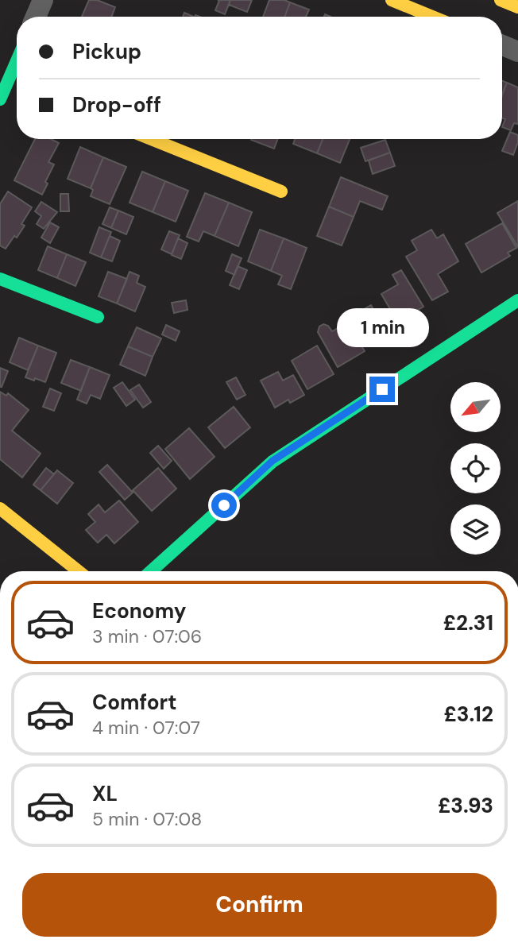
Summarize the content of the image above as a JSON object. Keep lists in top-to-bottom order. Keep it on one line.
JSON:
{"north":"bottom left","page":{"banner":["Pickup","Drop-off"],"bubble":"1 min","list":[{"name":"Economy","note":"3 min · 07:06","value":"£2.31"},{"name":"Comfort","note":"4 min · 07:07","value":"£3.12"},{"name":"XL","note":"5 min · 07:08","value":"£3.93"}],"buttons":"Confirm"}}
